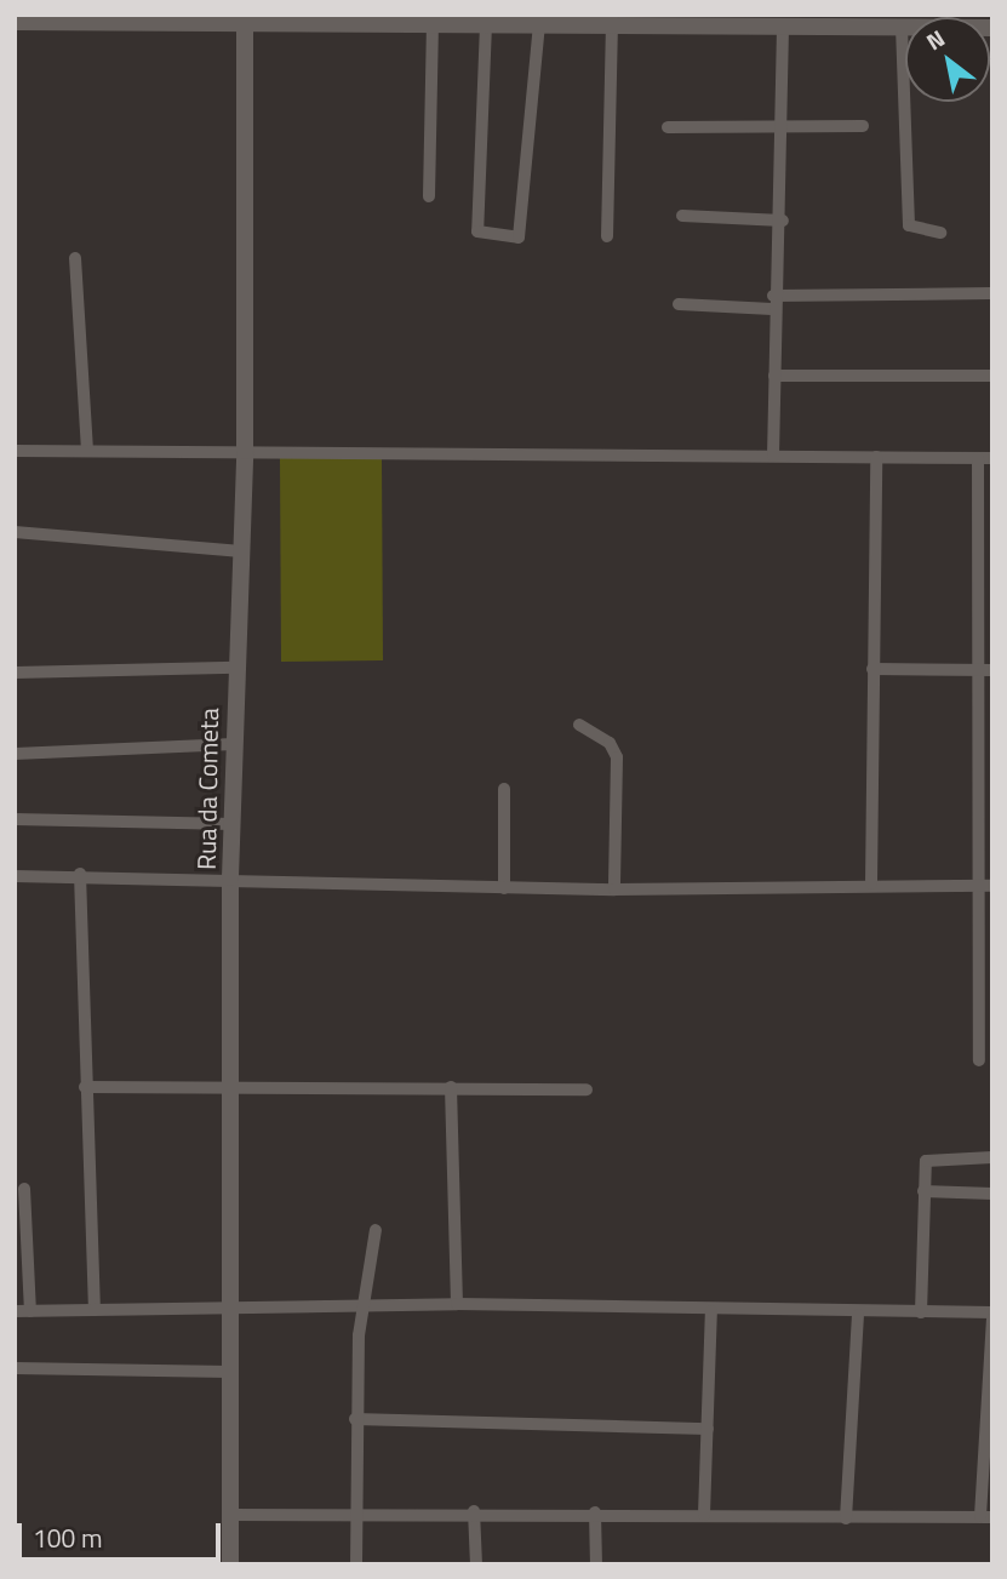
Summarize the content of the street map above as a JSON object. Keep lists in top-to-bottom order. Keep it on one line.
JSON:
{"streets":{"street":["Rua da Cometa"]},"scale_bar":"100 m","north":"top left"}
